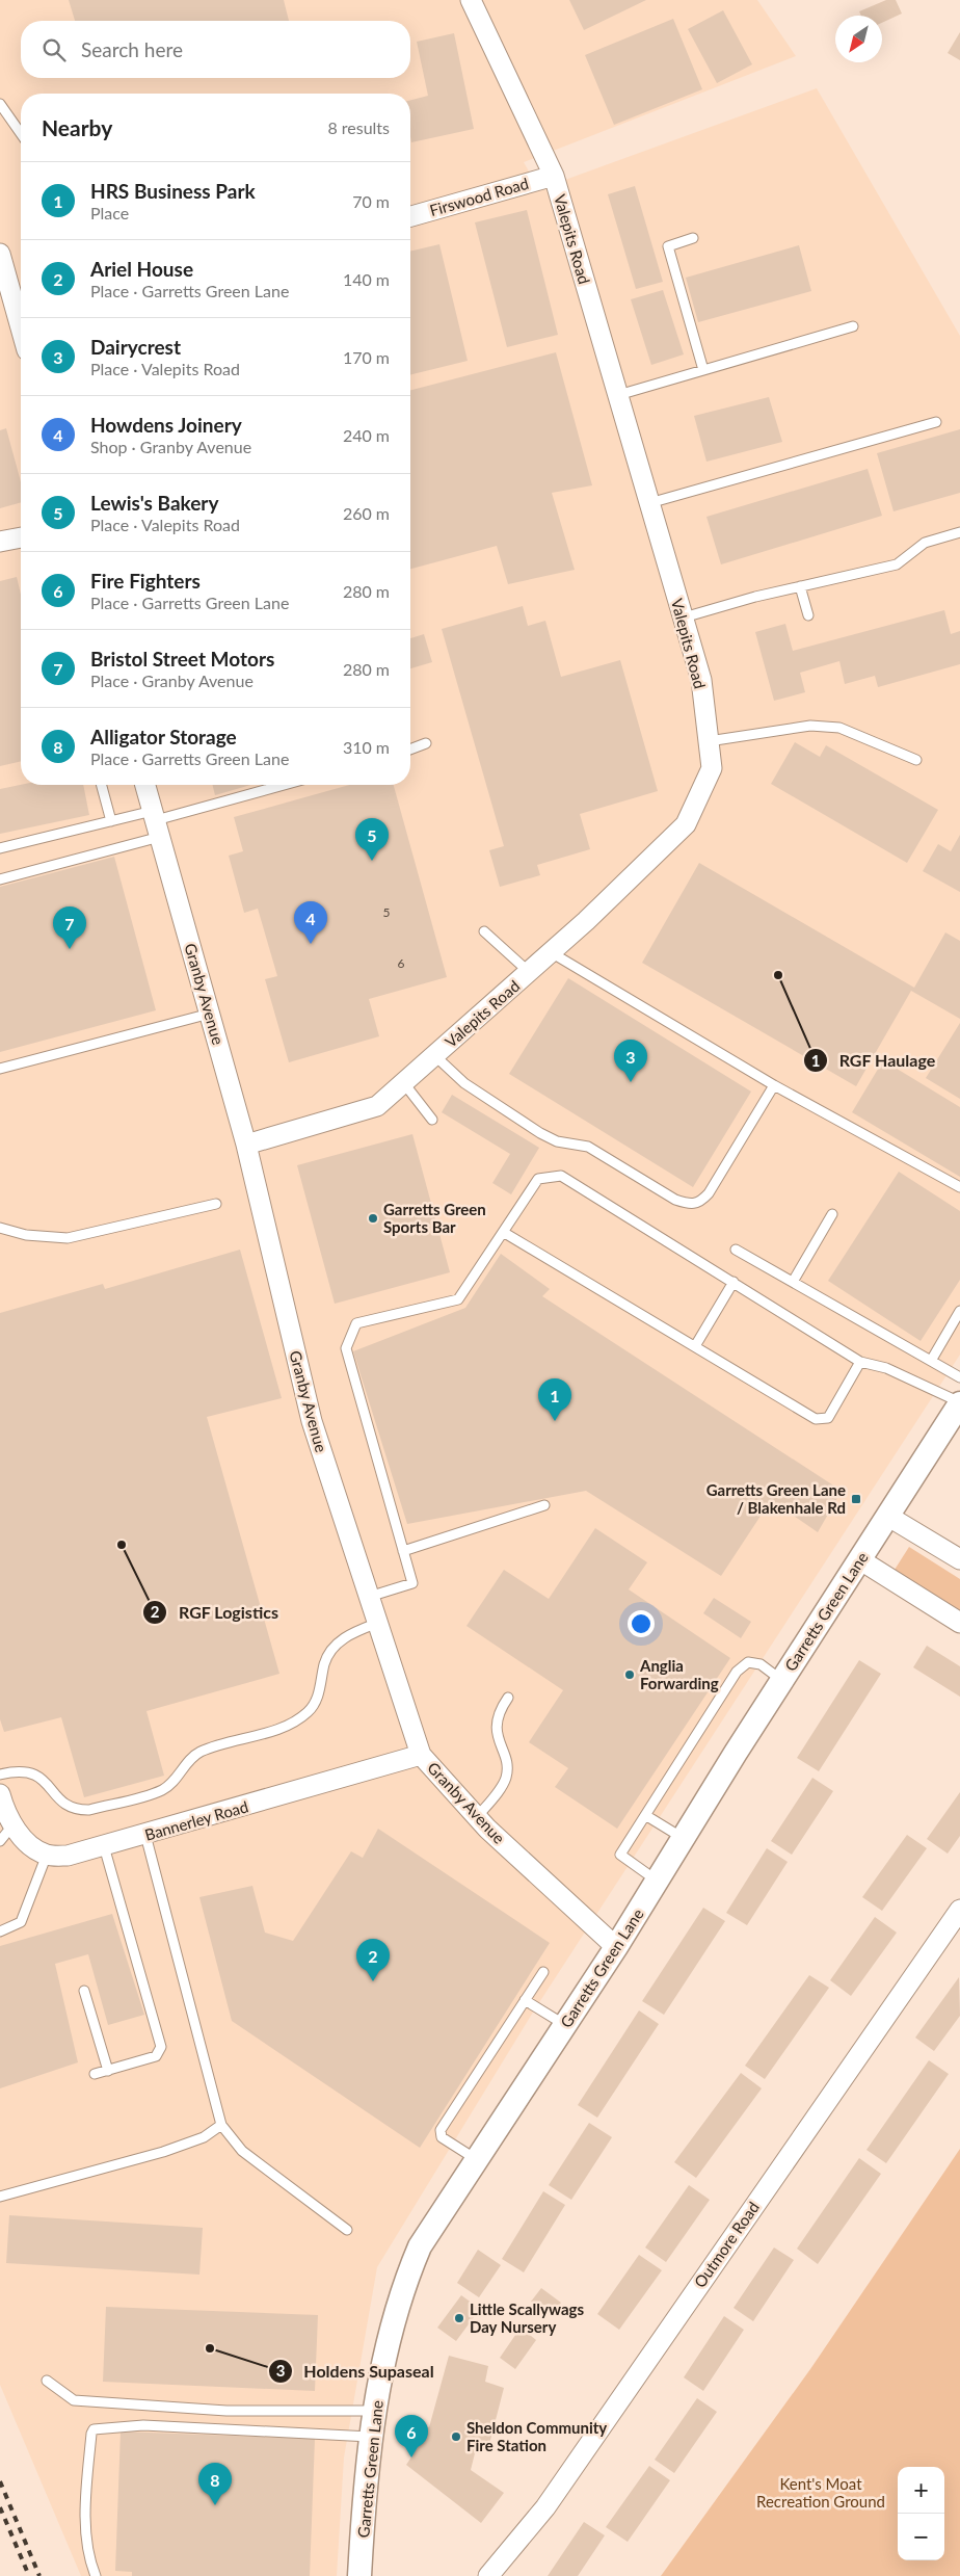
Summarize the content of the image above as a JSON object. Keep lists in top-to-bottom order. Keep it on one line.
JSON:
{"streets":{"street":["Firswood Road","Valepits Road","Granby Avenue","Garretts Green Lane","Bannerley Road","Outmore Road"]},"crossings":[["Firswood Road","Valepits Road"],["Valepits Road","Granby Avenue"],["Granby Avenue","Garretts Green Lane"],["Granby Avenue","Bannerley Road"]],"parks":["Kent's Moat Recreation Ground"],"places":{"other":["RGF Haulage","Garretts Green Sports Bar","RGF Logistics","Anglia Forwarding","Little Scallywags Day Nursery","Holdens Supaseal","Sheldon Community Fire Station"],"transit":["Garretts Green Lane / Blakenhale Rd"]},"house_numbers":["5","6"],"north":"bottom left","page":{"search":"Search here","heading":["Nearby","8 results"],"list":[{"mark":"1","name":"HRS Business Park","note":"Place","value":"70 m"},{"mark":"2","name":"Ariel House","note":"Place · Garretts Green Lane","value":"140 m"},{"mark":"3","name":"Dairycrest","note":"Place · Valepits Road","value":"170 m"},{"mark":"4","name":"Howdens Joinery","note":"Shop · Granby Avenue","value":"240 m"},{"mark":"5","name":"Lewis's Bakery","note":"Place · Valepits Road","value":"260 m"},{"mark":"6","name":"Fire Fighters","note":"Place · Garretts Green Lane","value":"280 m"},{"mark":"7","name":"Bristol Street Motors","note":"Place · Granby Avenue","value":"280 m"},{"mark":"8","name":"Alligator Storage","note":"Place · Garretts Green Lane","value":"310 m"}],"pins":["5","4","7","3","1","2","6","8"],"map_buttons":["+","−"]}}
